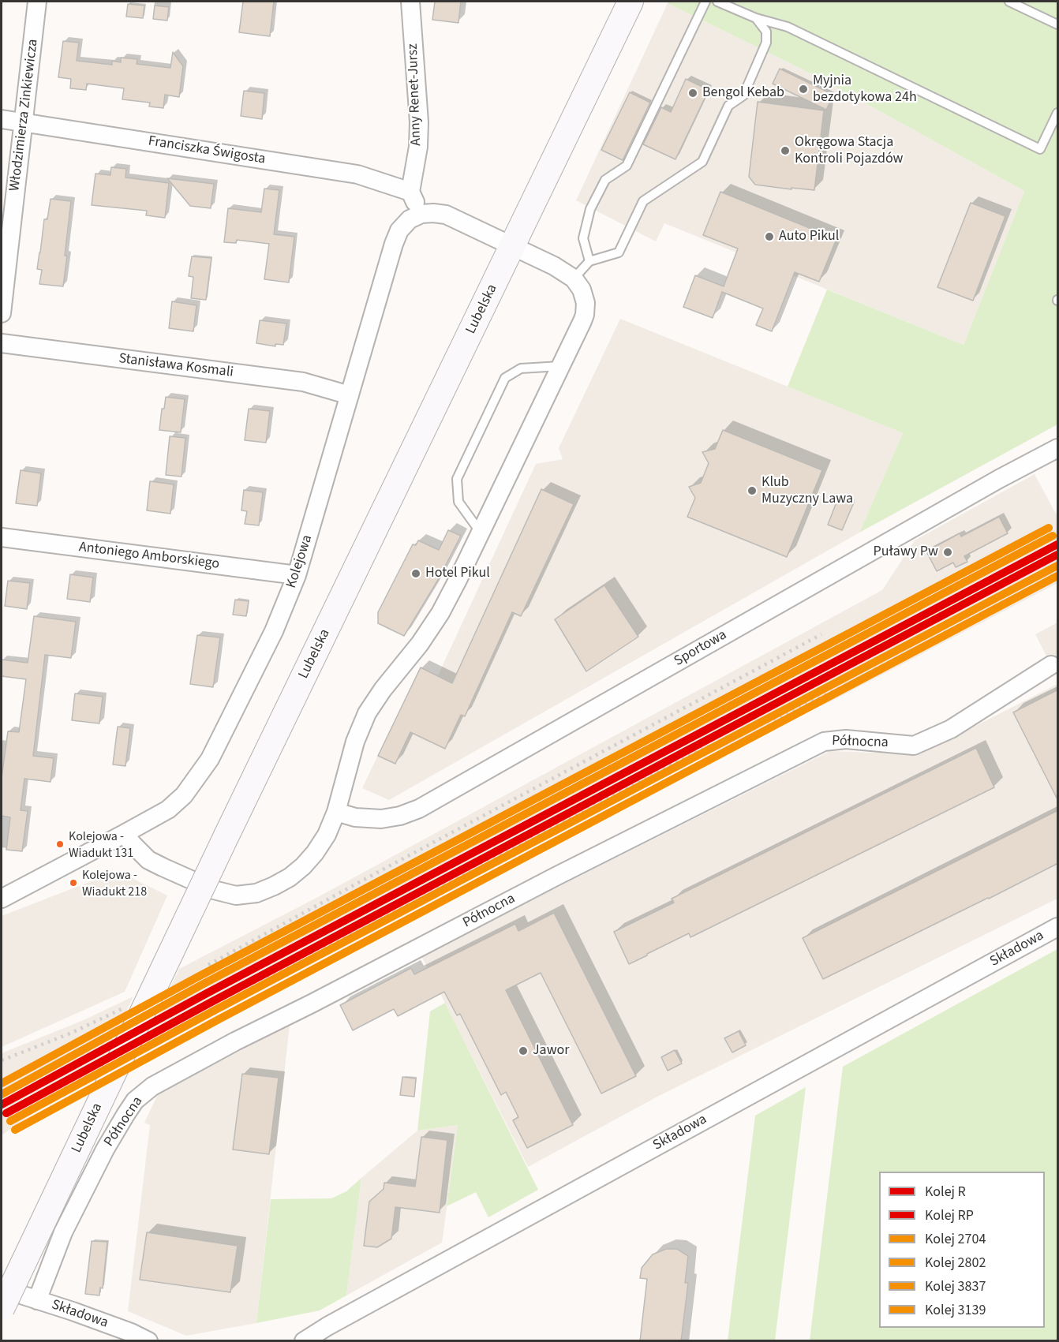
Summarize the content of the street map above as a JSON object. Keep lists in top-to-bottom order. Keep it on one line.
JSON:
{"streets":{"main road":["Lubelska"],"street":["Anny Renet-Jursz","Włodzimierza Zinkiewicza","Franciszka Świgosta","Stanisława Kosmali","Antoniego Amborskiego","Kolejowa","Sportowa","Północna","Składowa"]},"crossings":[["Anny Renet-Jursz","Franciszka Świgosta"],["Włodzimierza Zinkiewicza","Franciszka Świgosta"],["Stanisława Kosmali","Kolejowa"],["Antoniego Amborskiego","Kolejowa"],["Północna","Składowa"]],"places":["Myjnia bezdotykowa 24h","Bengol Kebab","Okręgowa Stacja Kontroli Pojazdów","Auto Pikul","Klub Muzyczny Lawa","Puławy Pw","Hotel Pikul","Kolejowa - Wiadukt 131","Kolejowa - Wiadukt 218","Jawor"],"lines":["rail line 3837","rail line 2704","rail line R","rail line RP","rail line 2802","rail line 3139"],"legend":["Kolej R","Kolej RP","Kolej 2704","Kolej 2802","Kolej 3837","Kolej 3139"]}
